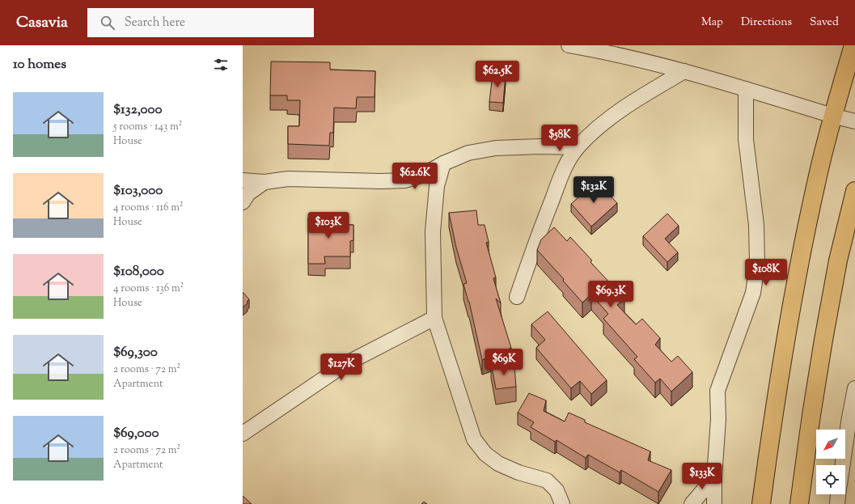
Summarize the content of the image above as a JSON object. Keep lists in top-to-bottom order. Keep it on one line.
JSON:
{"north":"bottom left","page":{"header":"Casavia","search":"Search here","nav":["Map","Directions","Saved"],"heading":"10 homes","price":["$62.5K","$58K","$62.6K","$132K","$103K","$108K","$69.3K","$69K","$127K","$133K"],"list":[{"name":"$132,000","note":"5 rooms · 143 m² · House"},{"name":"$103,000","note":"4 rooms · 116 m² · House"},{"name":"$108,000","note":"4 rooms · 136 m² · House"},{"name":"$69,300","note":"2 rooms · 72 m² · Apartment"},{"name":"$69,000","note":"2 rooms · 72 m² · Apartment"}]}}
